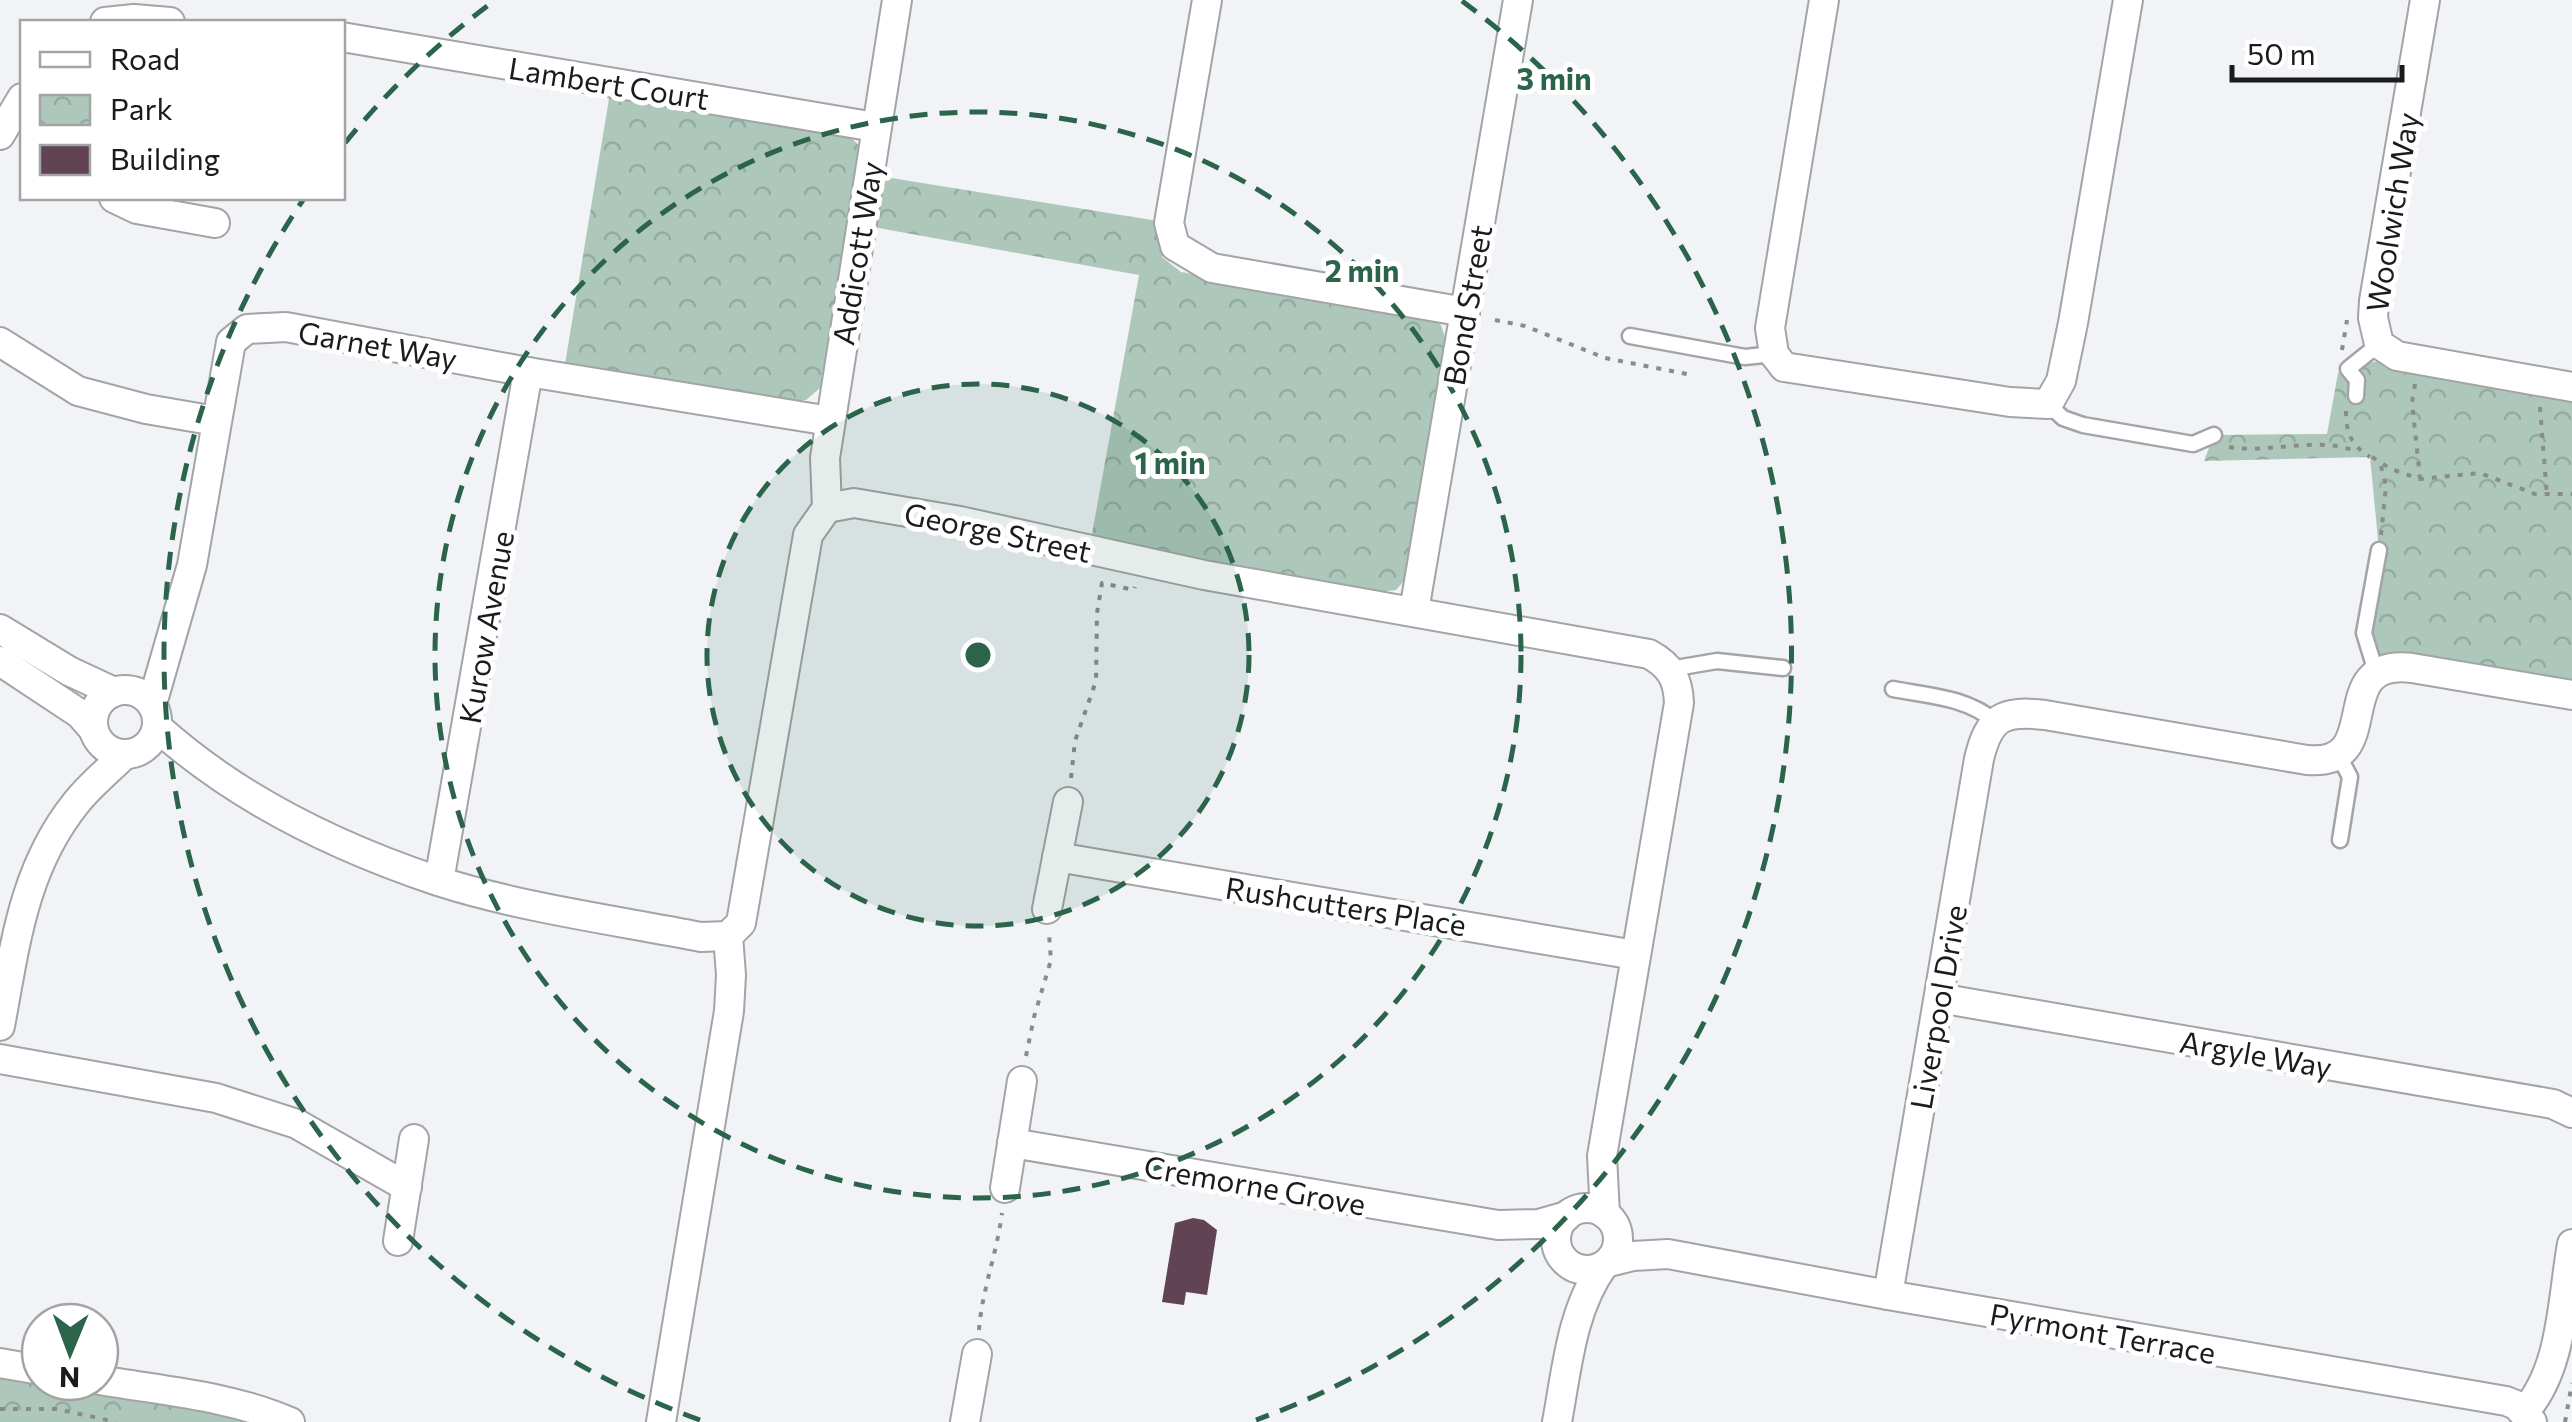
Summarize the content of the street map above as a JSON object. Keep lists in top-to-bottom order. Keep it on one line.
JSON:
{"streets":{"street":["Lambert Court","Woolwich Way","Addicott Way","Bond Street","Garnet Way","George Street","Kurow Avenue","Rushcutters Place","Liverpool Drive","Argyle Way","Cremorne Grove","Pyrmont Terrace"]},"crossings":[["Lambert Court","Addicott Way"],["Addicott Way","Garnet Way"],["Addicott Way","George Street"],["Bond Street","George Street"],["Garnet Way","Kurow Avenue"],["Liverpool Drive","Argyle Way"],["Liverpool Drive","Pyrmont Terrace"],["Cremorne Grove","Pyrmont Terrace"]],"legend":["Road","Park","Building"],"scale_bar":"50 m","north":"bottom","rings":["3 min","2 min","1 min"]}
